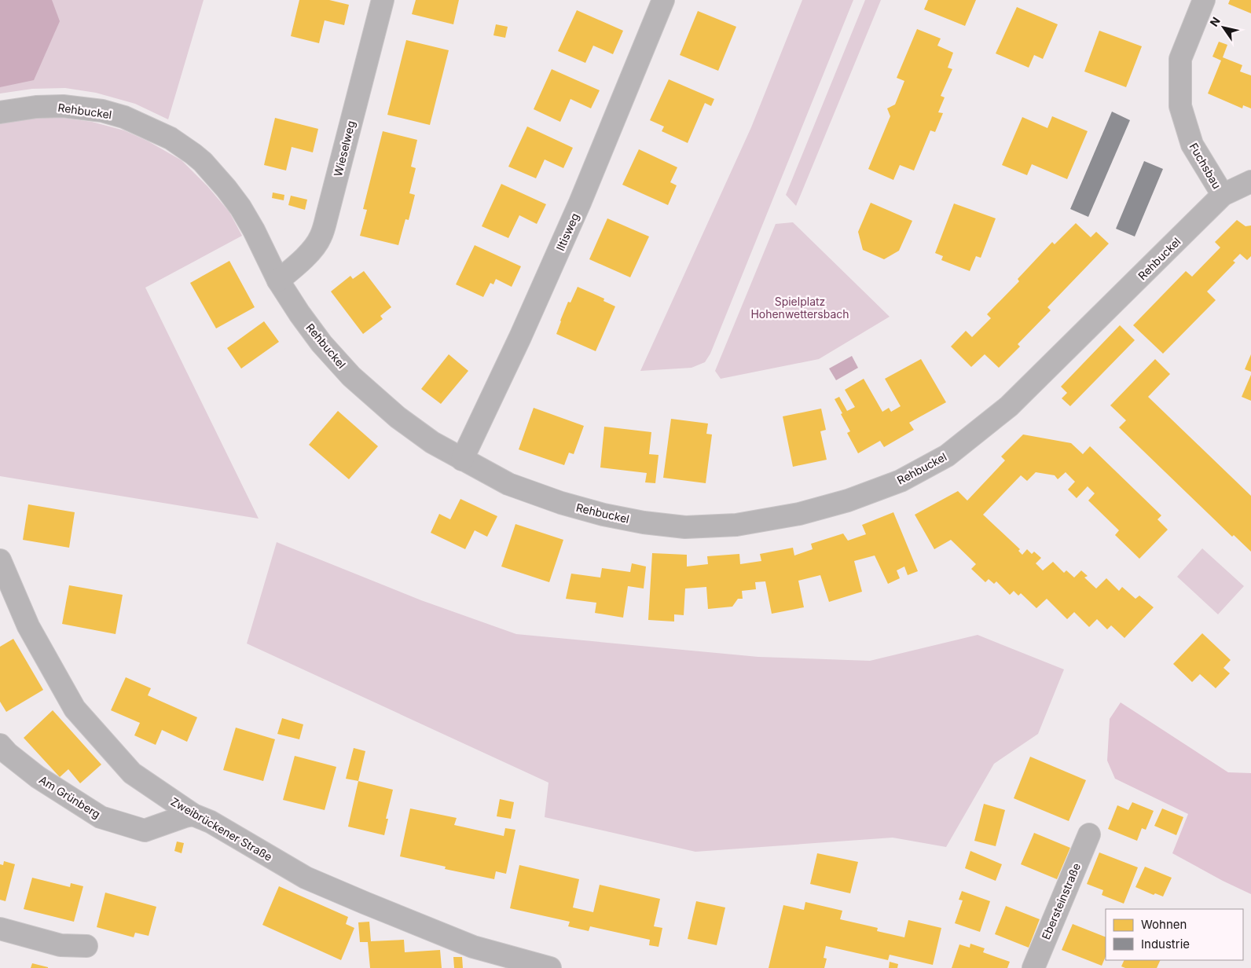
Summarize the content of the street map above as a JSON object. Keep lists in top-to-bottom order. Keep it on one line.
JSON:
{"streets":{"street":["Rehbuckel","Wieselweg","Fuchsbau","Iltisweg","Am Grünberg","Zweibrückener Straße","Ebersteinstraße"]},"crossings":[["Rehbuckel","Wieselweg"],["Rehbuckel","Fuchsbau"],["Rehbuckel","Iltisweg"],["Am Grünberg","Zweibrückener Straße"]],"parks":["Spielplatz Hohenwettersbach"],"legend":["Wohnen","Industrie"],"north":"top left"}
